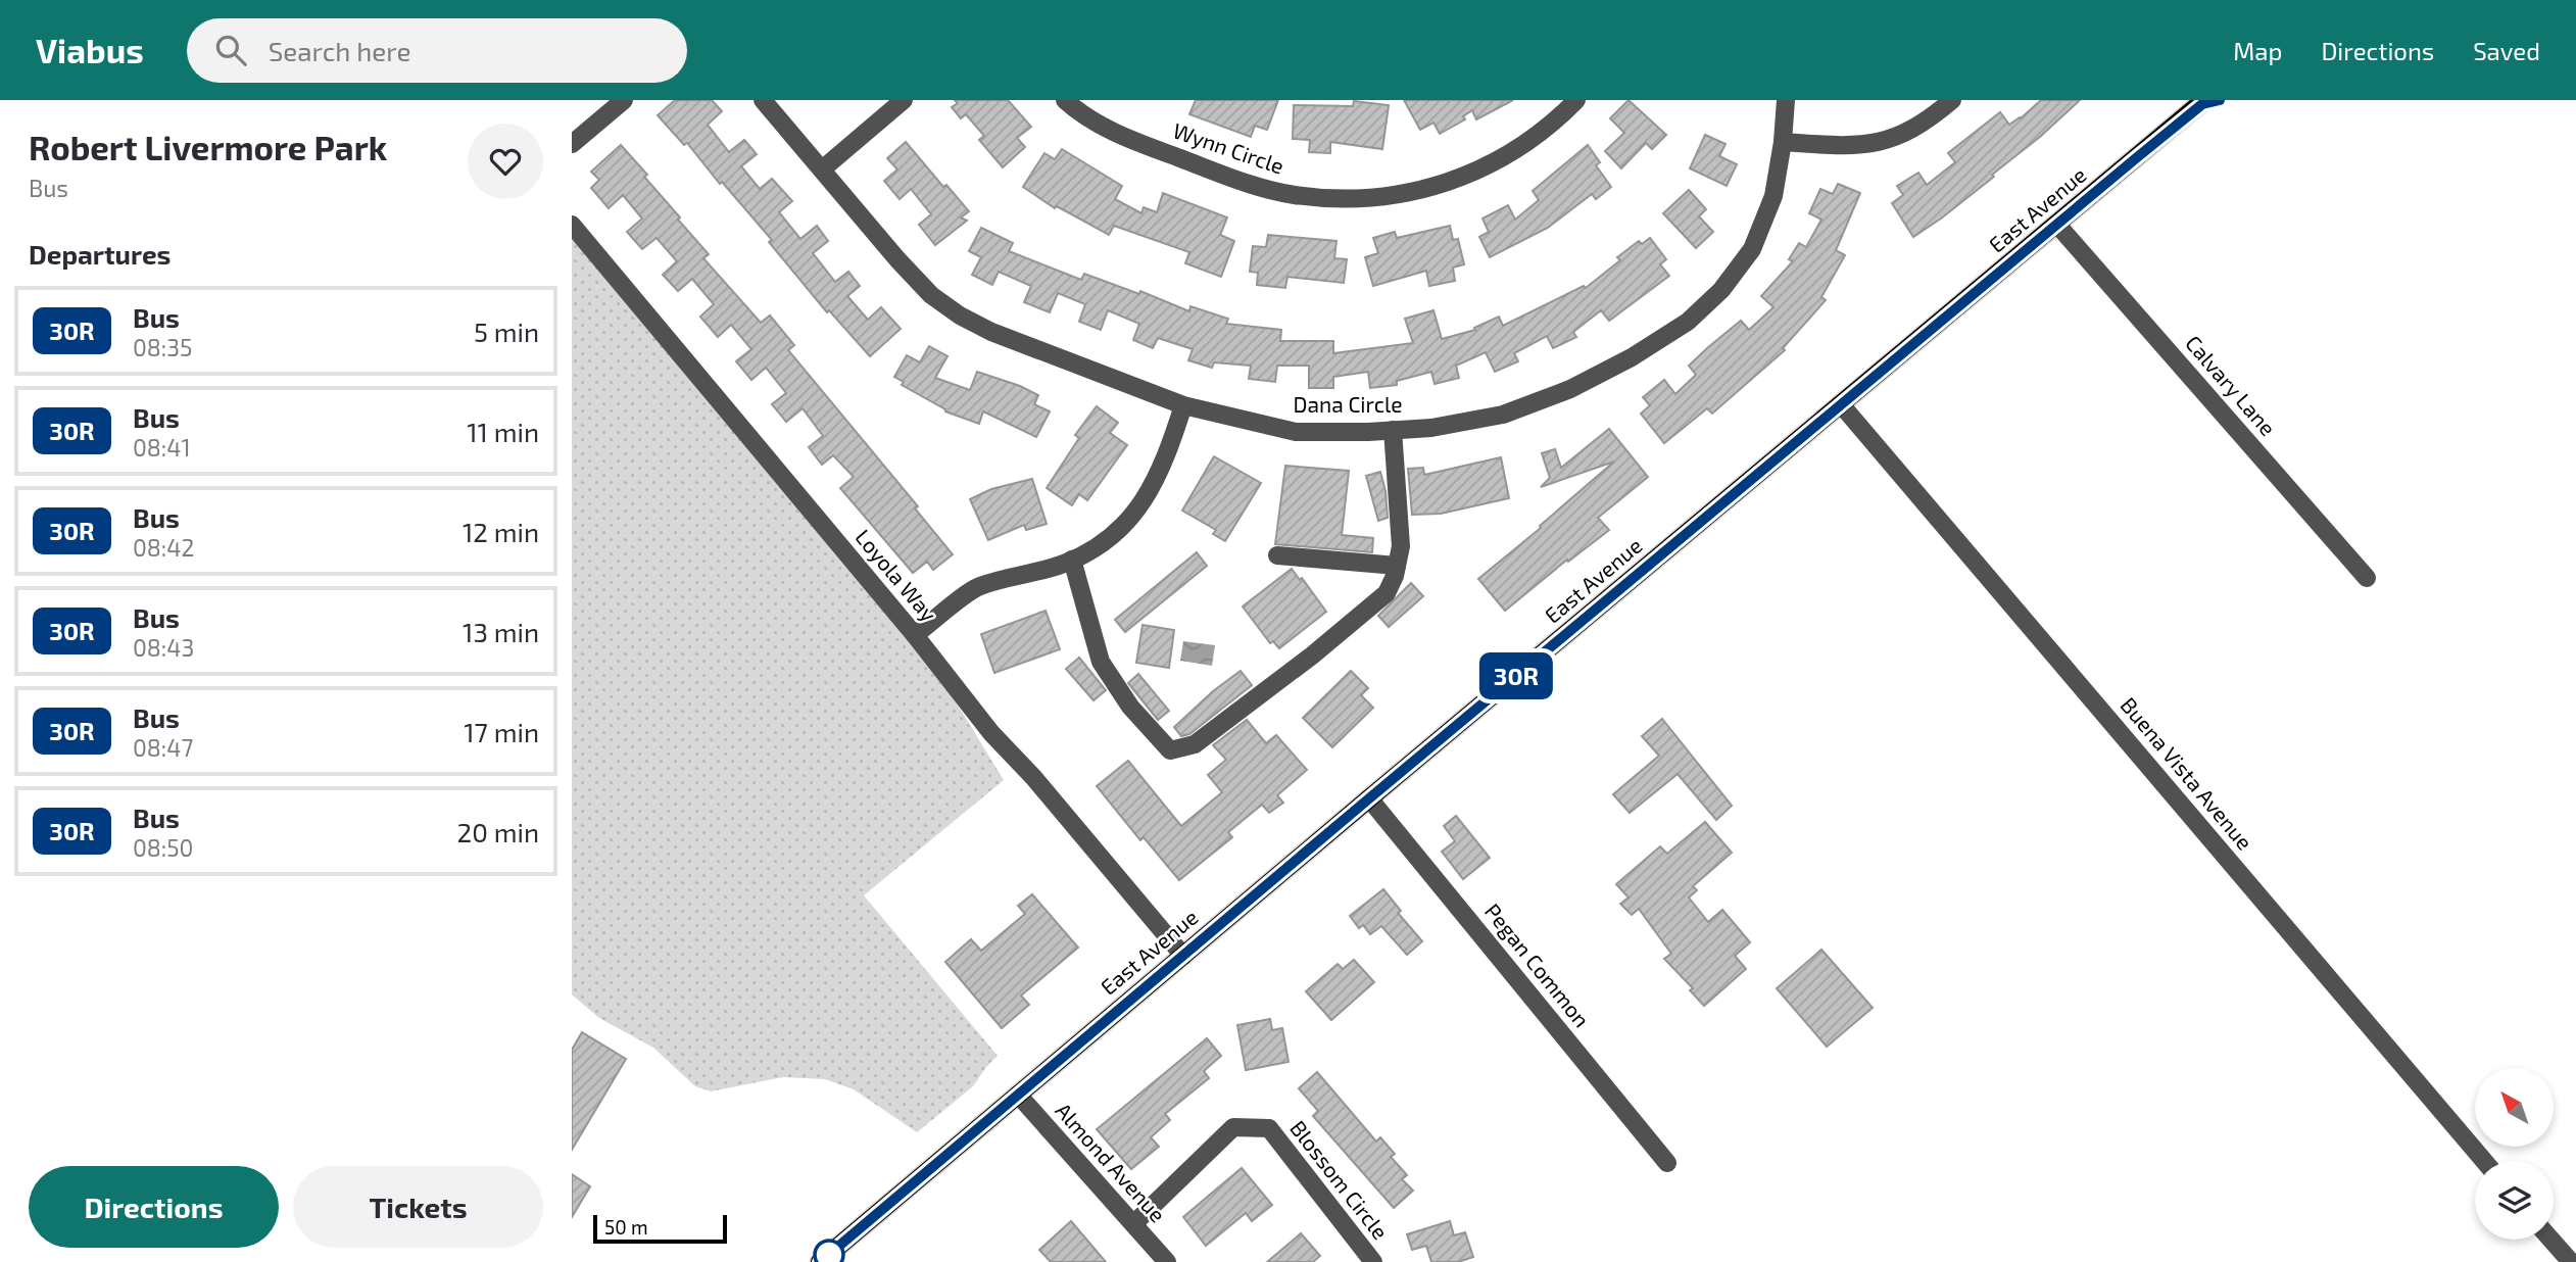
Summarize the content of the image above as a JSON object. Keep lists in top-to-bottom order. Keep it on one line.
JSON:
{"streets":{"main road":["East Avenue"],"street":["Wynn Circle","Calvary Lane","Dana Circle","Loyola Way","Buena Vista Avenue","Pegan Common","Almond Avenue","Blossom Circle"]},"crossings":[["East Avenue","Calvary Lane"],["East Avenue","Loyola Way"],["East Avenue","Buena Vista Avenue"],["East Avenue","Pegan Common"],["East Avenue","Almond Avenue"],["Almond Avenue","Blossom Circle"]],"lines":["bus line 30R"],"scale_bar":"50 m","north":"top left","page":{"header":"Viabus","search":"Search here","nav":["Map","Directions","Saved"],"heading":[["Robert Livermore Park","Bus"],"Departures"],"on_map":"30R","list":[{"mark":"30R","name":"Bus","note":"08:35","value":"5 min"},{"mark":"30R","name":"Bus","note":"08:41","value":"11 min"},{"mark":"30R","name":"Bus","note":"08:42","value":"12 min"},{"mark":"30R","name":"Bus","note":"08:43","value":"13 min"},{"mark":"30R","name":"Bus","note":"08:47","value":"17 min"},{"mark":"30R","name":"Bus","note":"08:50","value":"20 min"}],"buttons":["Directions","Tickets"],"scale":"50 m"}}
